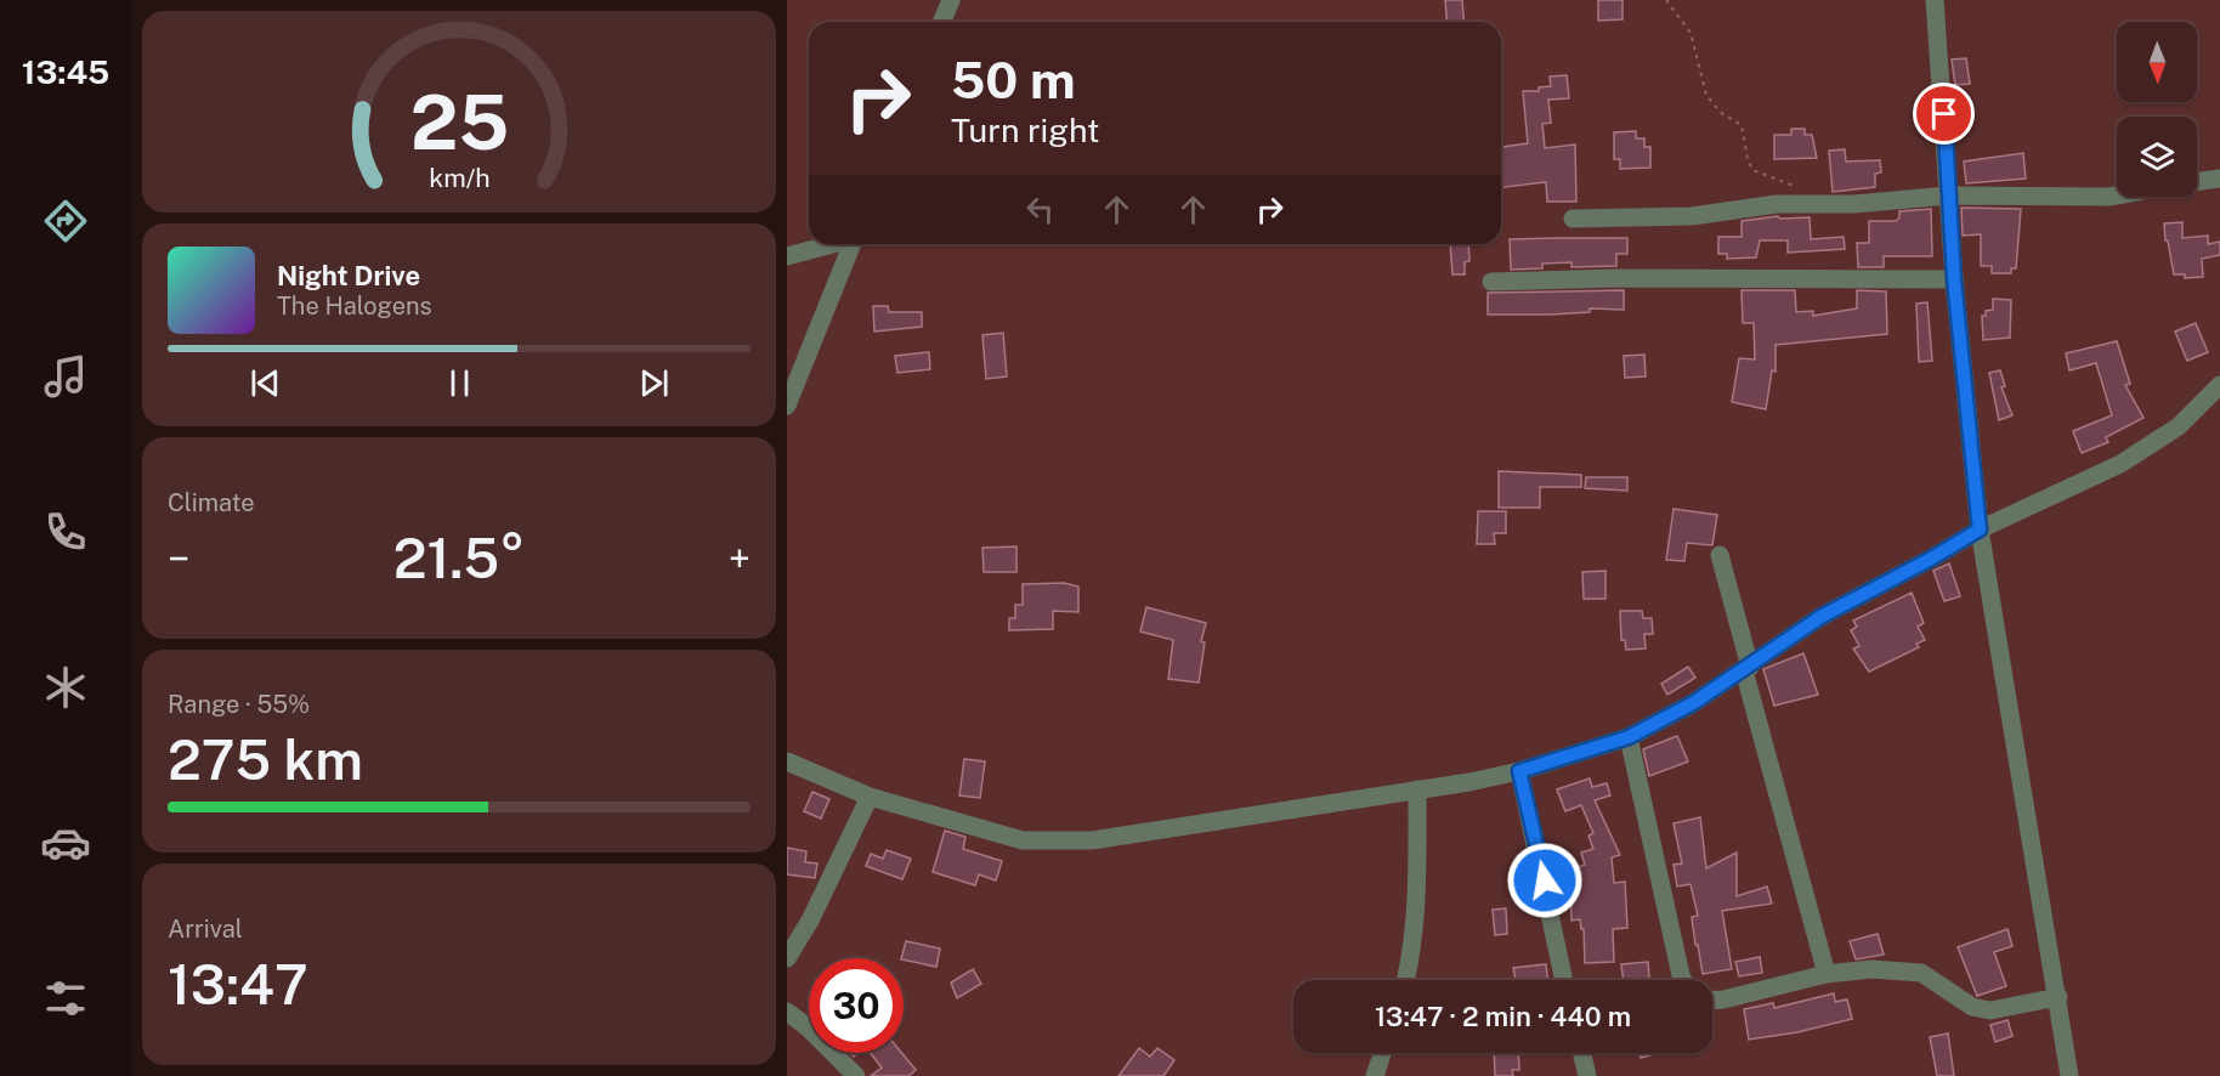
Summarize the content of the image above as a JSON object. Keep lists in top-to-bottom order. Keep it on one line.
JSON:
{"north":"bottom","page":{"tabs":"13:45","turn":["50 m","Turn right"],"song":["Night Drive","The Halogens"],"tile":["Climate",["Range · 55%","275 km"],["Arrival","13:47"]],"heat":["−","21.5°","+"],"limit":"30","trip":"13:47 · 2 min · 440 m","gauge":["25","km/h"]}}
